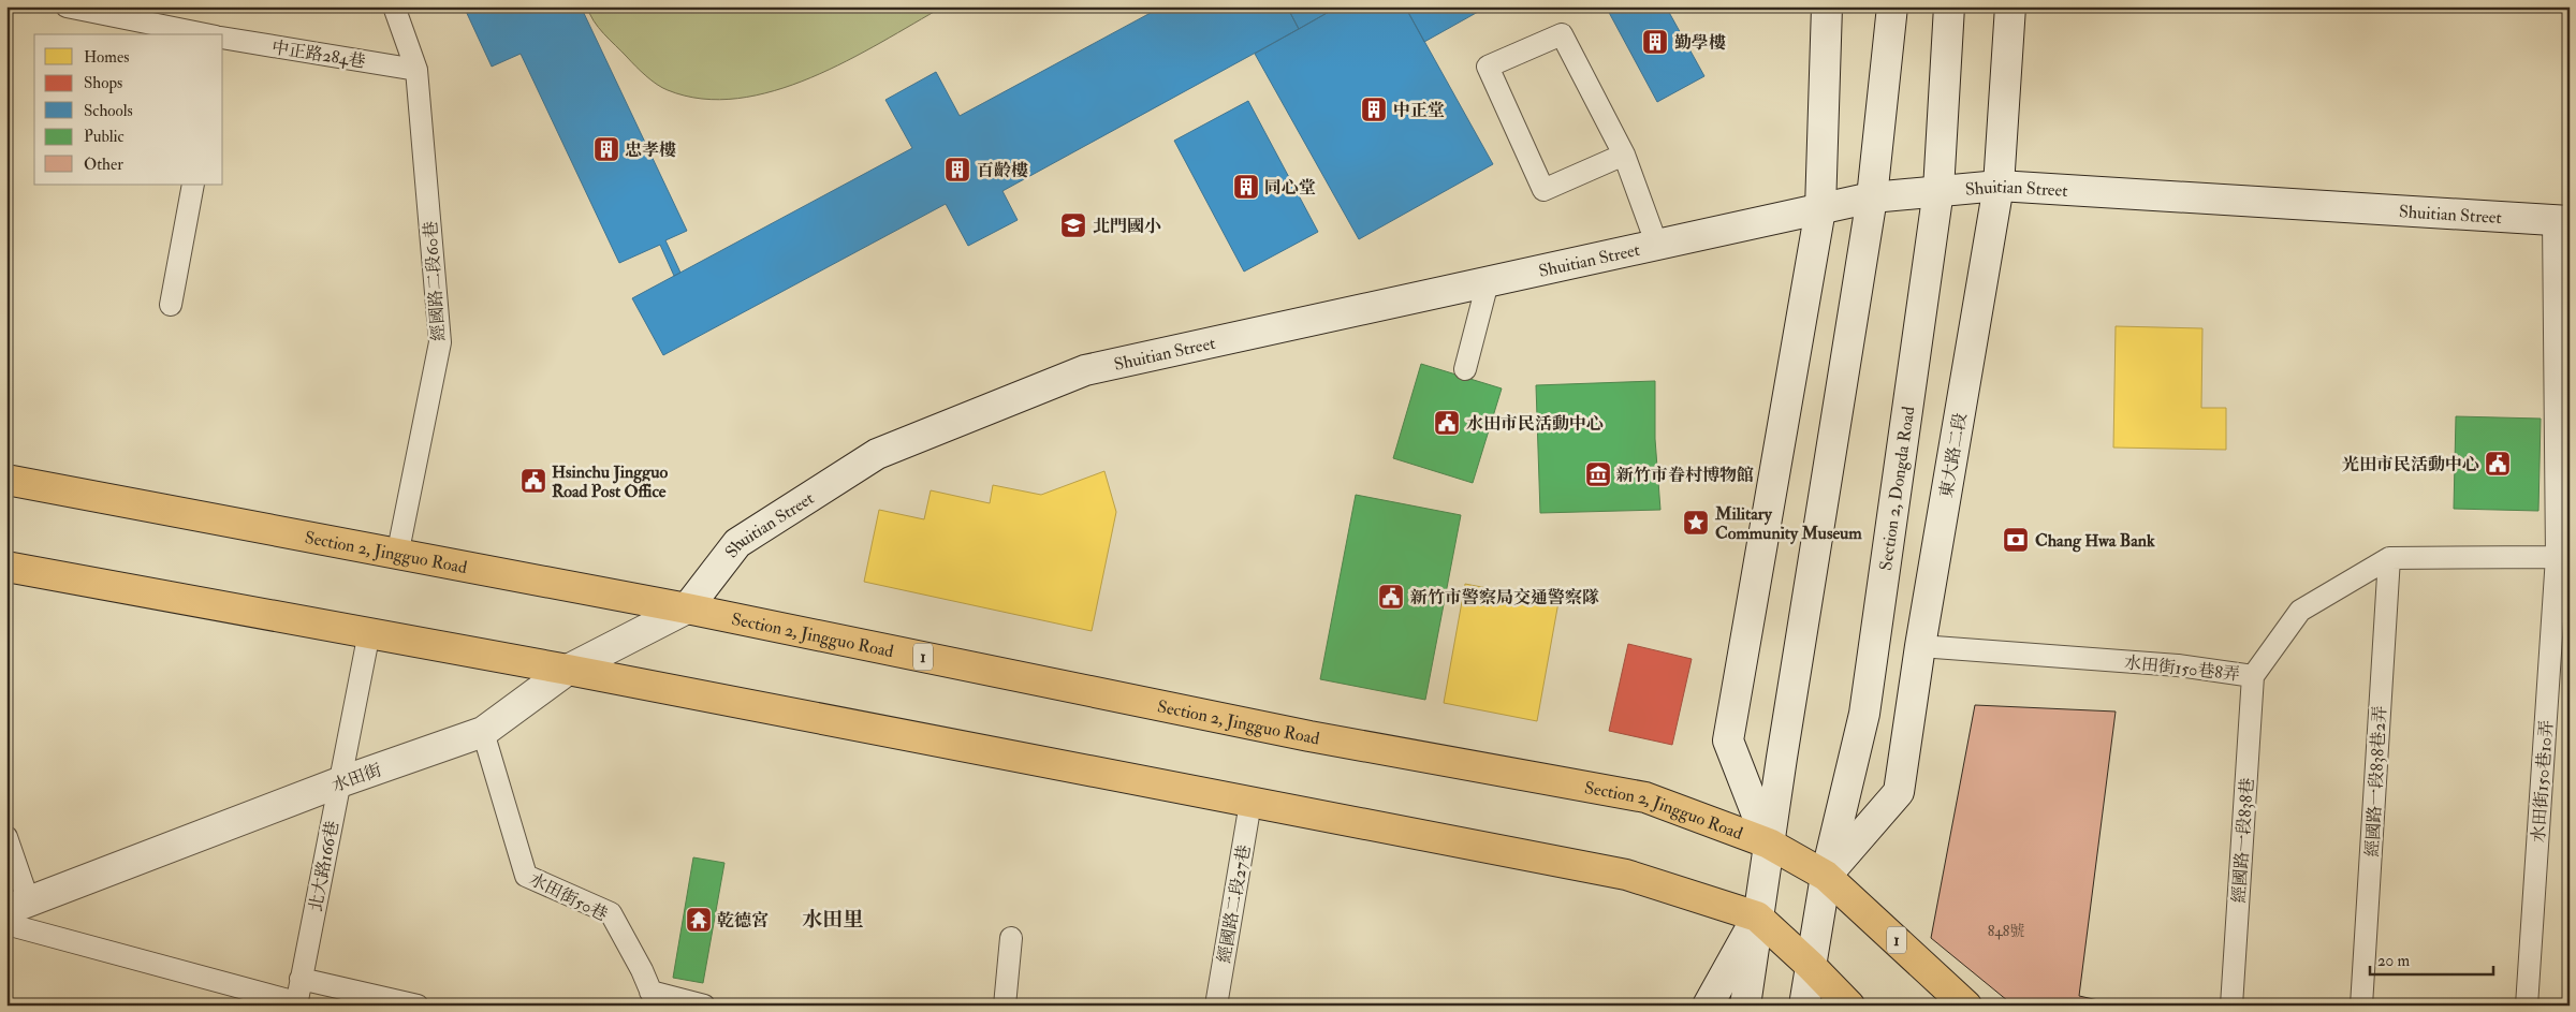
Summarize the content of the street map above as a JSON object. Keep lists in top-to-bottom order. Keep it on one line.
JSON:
{"streets":{"main road":["Section 2, Jingguo Road","1"],"street":["Shuitian Street","東大路二段","Section 2, Dongda Road","水田街"],"lane":["中正路284巷","經國路二段60巷","水田街150巷8弄","經國路一段838巷2弄","水田街150巷10弄","經國路一段838巷","北大路166巷","水田街50巷","經國路二段27巷"]},"crossings":[["中正路284巷","經國路二段60巷"],["Shuitian Street","東大路二段"],["Shuitian Street","Section 2, Dongda Road"],["Shuitian Street","Section 2, Jingguo Road"],["Shuitian Street","水田街"],["Shuitian Street","水田街150巷10弄"],["經國路二段60巷","Section 2, Jingguo Road"],["東大路二段","Section 2, Dongda Road"],["東大路二段","Section 2, Jingguo Road"],["東大路二段","1"],["東大路二段","水田街150巷8弄"],["Section 2, Dongda Road","Section 2, Jingguo Road"],["Section 2, Dongda Road","1"],["Section 2, Jingguo Road","1"],["Section 2, Jingguo Road","水田街"],["水田街150巷8弄","經國路一段838巷2弄"],["水田街150巷8弄","水田街150巷10弄"],["水田街150巷8弄","經國路一段838巷"],["水田街","北大路166巷"],["水田街","水田街50巷"]],"districts":["水田里"],"places":{"building":["勤學樓","中正堂","忠孝樓","百齡樓","同心堂"],"school or university":["北門國小"],"public building":["水田市民活動中心","光田市民活動中心","Hsinchu Jingguo Road Post Office","新竹市警察局交通警察隊"],"museum":["新竹市眷村博物館"],"place":["Military Community Museum"],"bank":["Chang Hwa Bank"],"temple":["乾德宮"]},"house_numbers":["848號"],"legend":["Homes","Shops","Schools","Public","Other"],"scale_bar":"20 m"}
